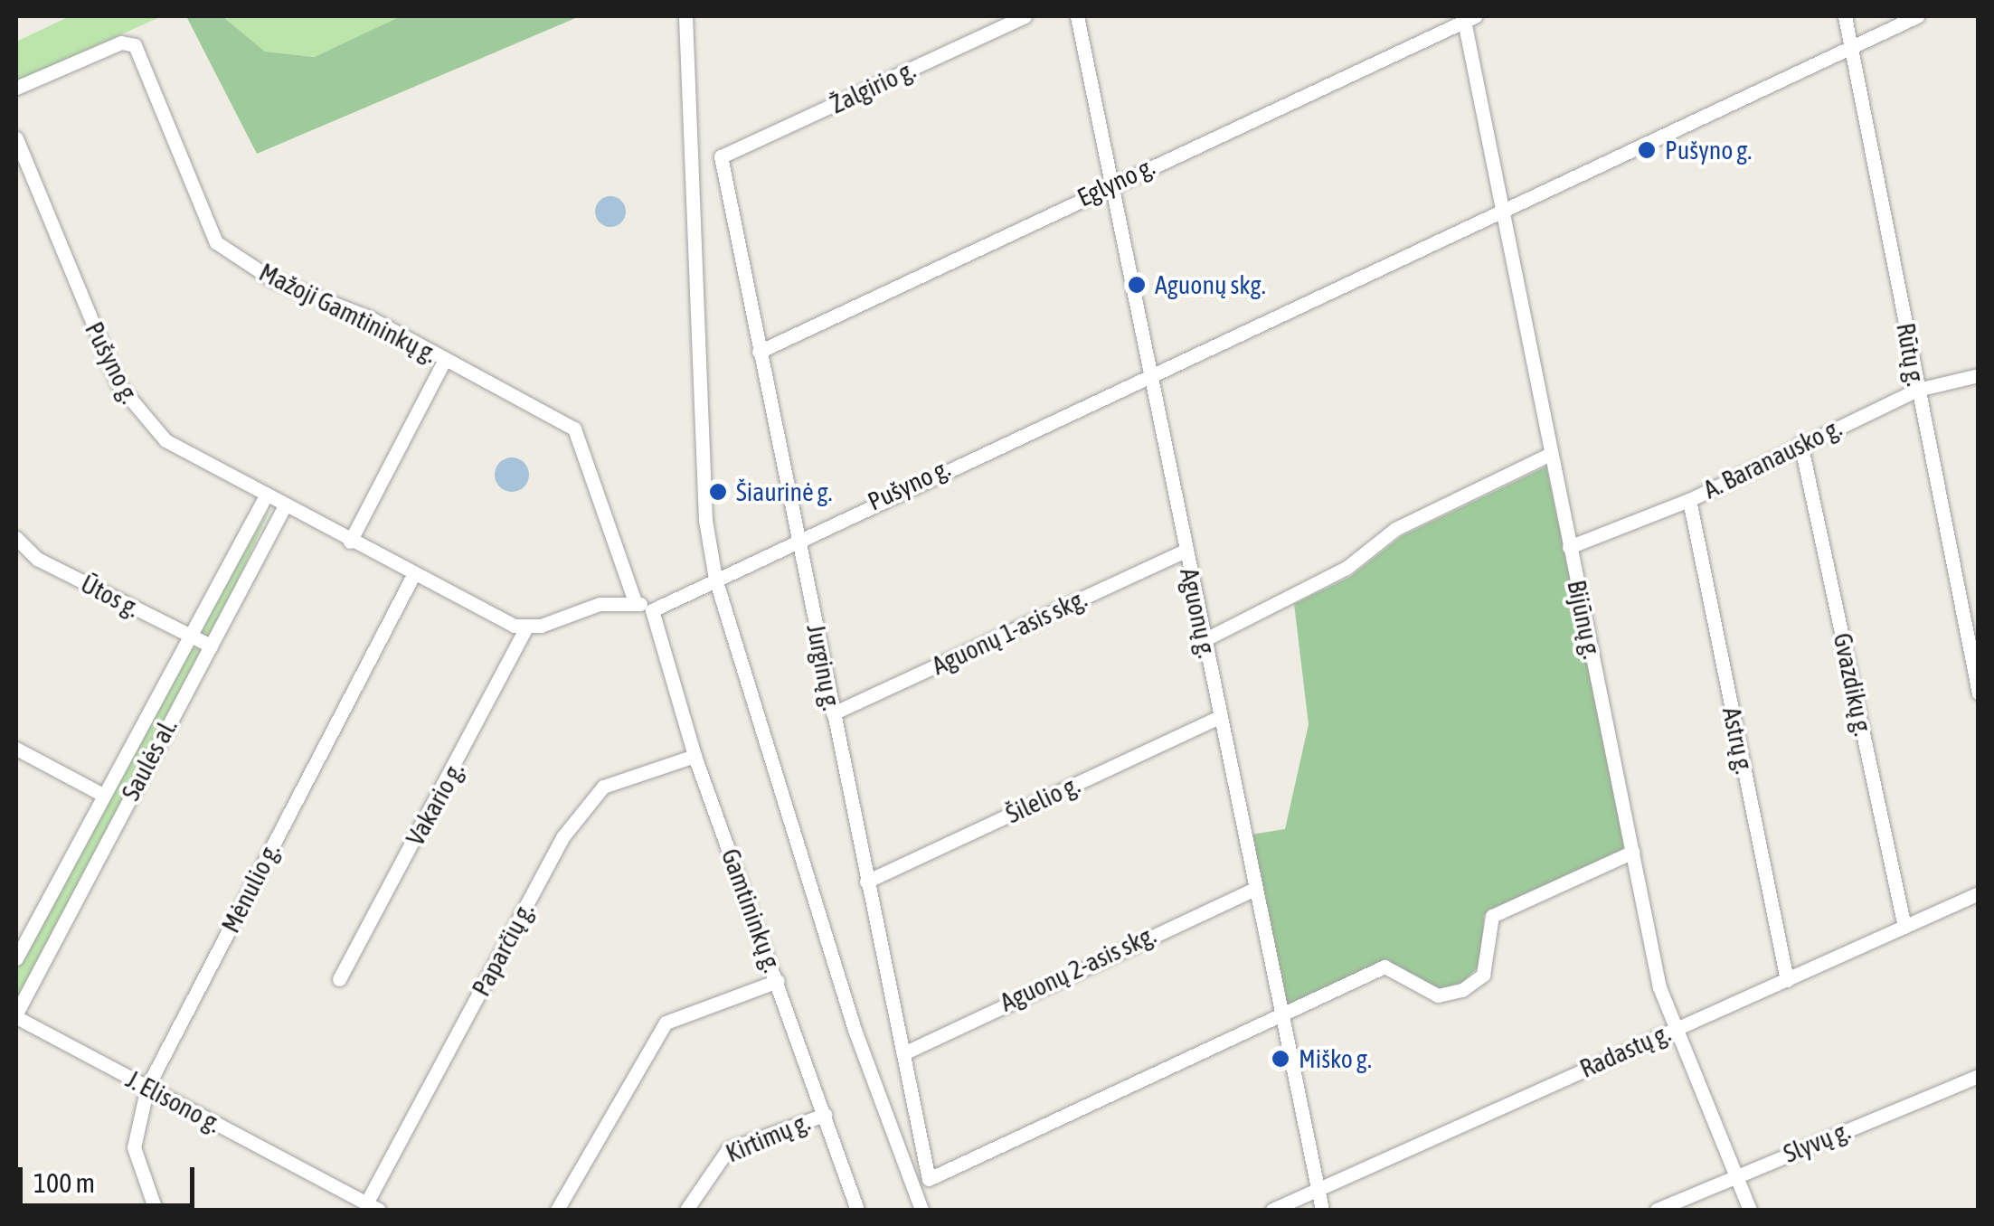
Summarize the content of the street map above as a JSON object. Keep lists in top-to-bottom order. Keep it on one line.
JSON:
{"streets":{"street":["Žalgirio g.","Eglyno g.","Mažoji Gamtininkų g.","Rūtų g.","Pušyno g.","A. Baranausko g.","Ūtos g.","Aguonų g.","Bijūnų g.","Aguonų 1-asis skg.","Jurginų g.","Gvazdikų g.","Astrų g.","Saulės al.","Šilelio g.","Vakario g.","Mėnulio g.","Gamtininkų g.","Paparčių g.","Aguonų 2-asis skg.","Radastų g.","J. Elisono g.","Kirtimų g.","Slyvų g."]},"crossings":[["Žalgirio g.","Jurginų g."],["Eglyno g.","Aguonų g."],["Eglyno g.","Bijūnų g."],["Eglyno g.","Jurginų g."],["Rūtų g.","Pušyno g."],["Rūtų g.","A. Baranausko g."],["Pušyno g.","Aguonų g."],["Pušyno g.","Bijūnų g."],["Pušyno g.","Jurginų g."],["Pušyno g.","Saulės al."],["Pušyno g.","Vakario g."],["Pušyno g.","Mėnulio g."],["Pušyno g.","Gamtininkų g."],["A. Baranausko g.","Bijūnų g."],["A. Baranausko g.","Gvazdikų g."],["A. Baranausko g.","Astrų g."],["Ūtos g.","Saulės al."],["Aguonų g.","Aguonų 1-asis skg."],["Aguonų g.","Jurginų g."],["Aguonų g.","Šilelio g."],["Aguonų g.","Aguonų 2-asis skg."],["Aguonų g.","Radastų g."],["Bijūnų g.","Radastų g."],["Bijūnų g.","Slyvų g."],["Aguonų 1-asis skg.","Jurginų g."],["Jurginų g.","Šilelio g."],["Jurginų g.","Aguonų 2-asis skg."],["Gvazdikų g.","Radastų g."],["Astrų g.","Radastų g."],["Saulės al.","J. Elisono g."],["Mėnulio g.","J. Elisono g."],["Gamtininkų g.","Paparčių g."],["Gamtininkų g.","Kirtimų g."],["Paparčių g.","J. Elisono g."]],"places":["Pušyno g.","Aguonų skg.","Šiaurinė g.","Miško g."],"scale_bar":"100 m"}
